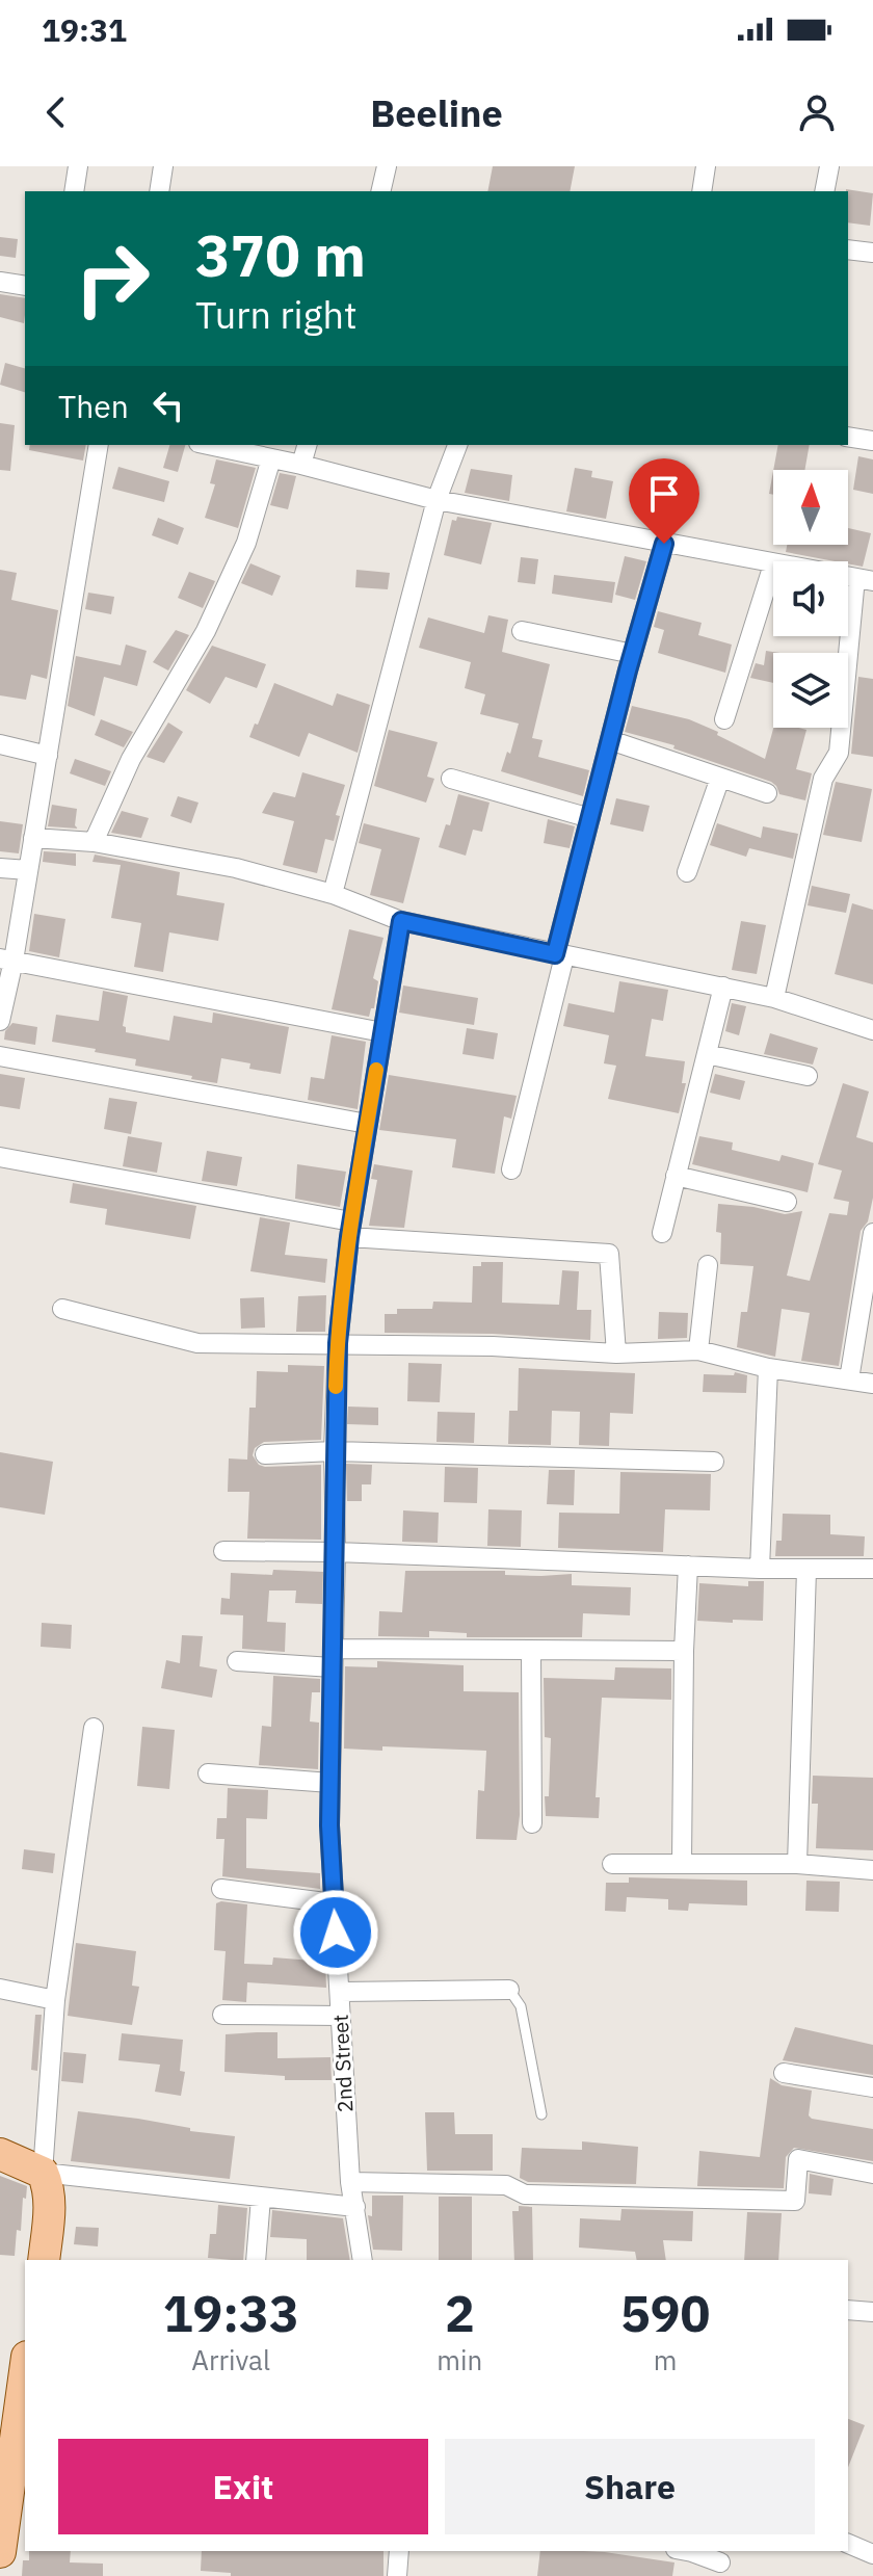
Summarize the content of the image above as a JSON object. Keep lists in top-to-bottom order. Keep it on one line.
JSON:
{"streets":{"street":["2nd Street"]},"north":"top","page":{"status":"19:31","header":"Beeline","turn":["370 m","Turn right"],"then":"Then","eta":["19:33","Arrival","2","min","590","m"],"buttons":["Exit","Share"]}}
